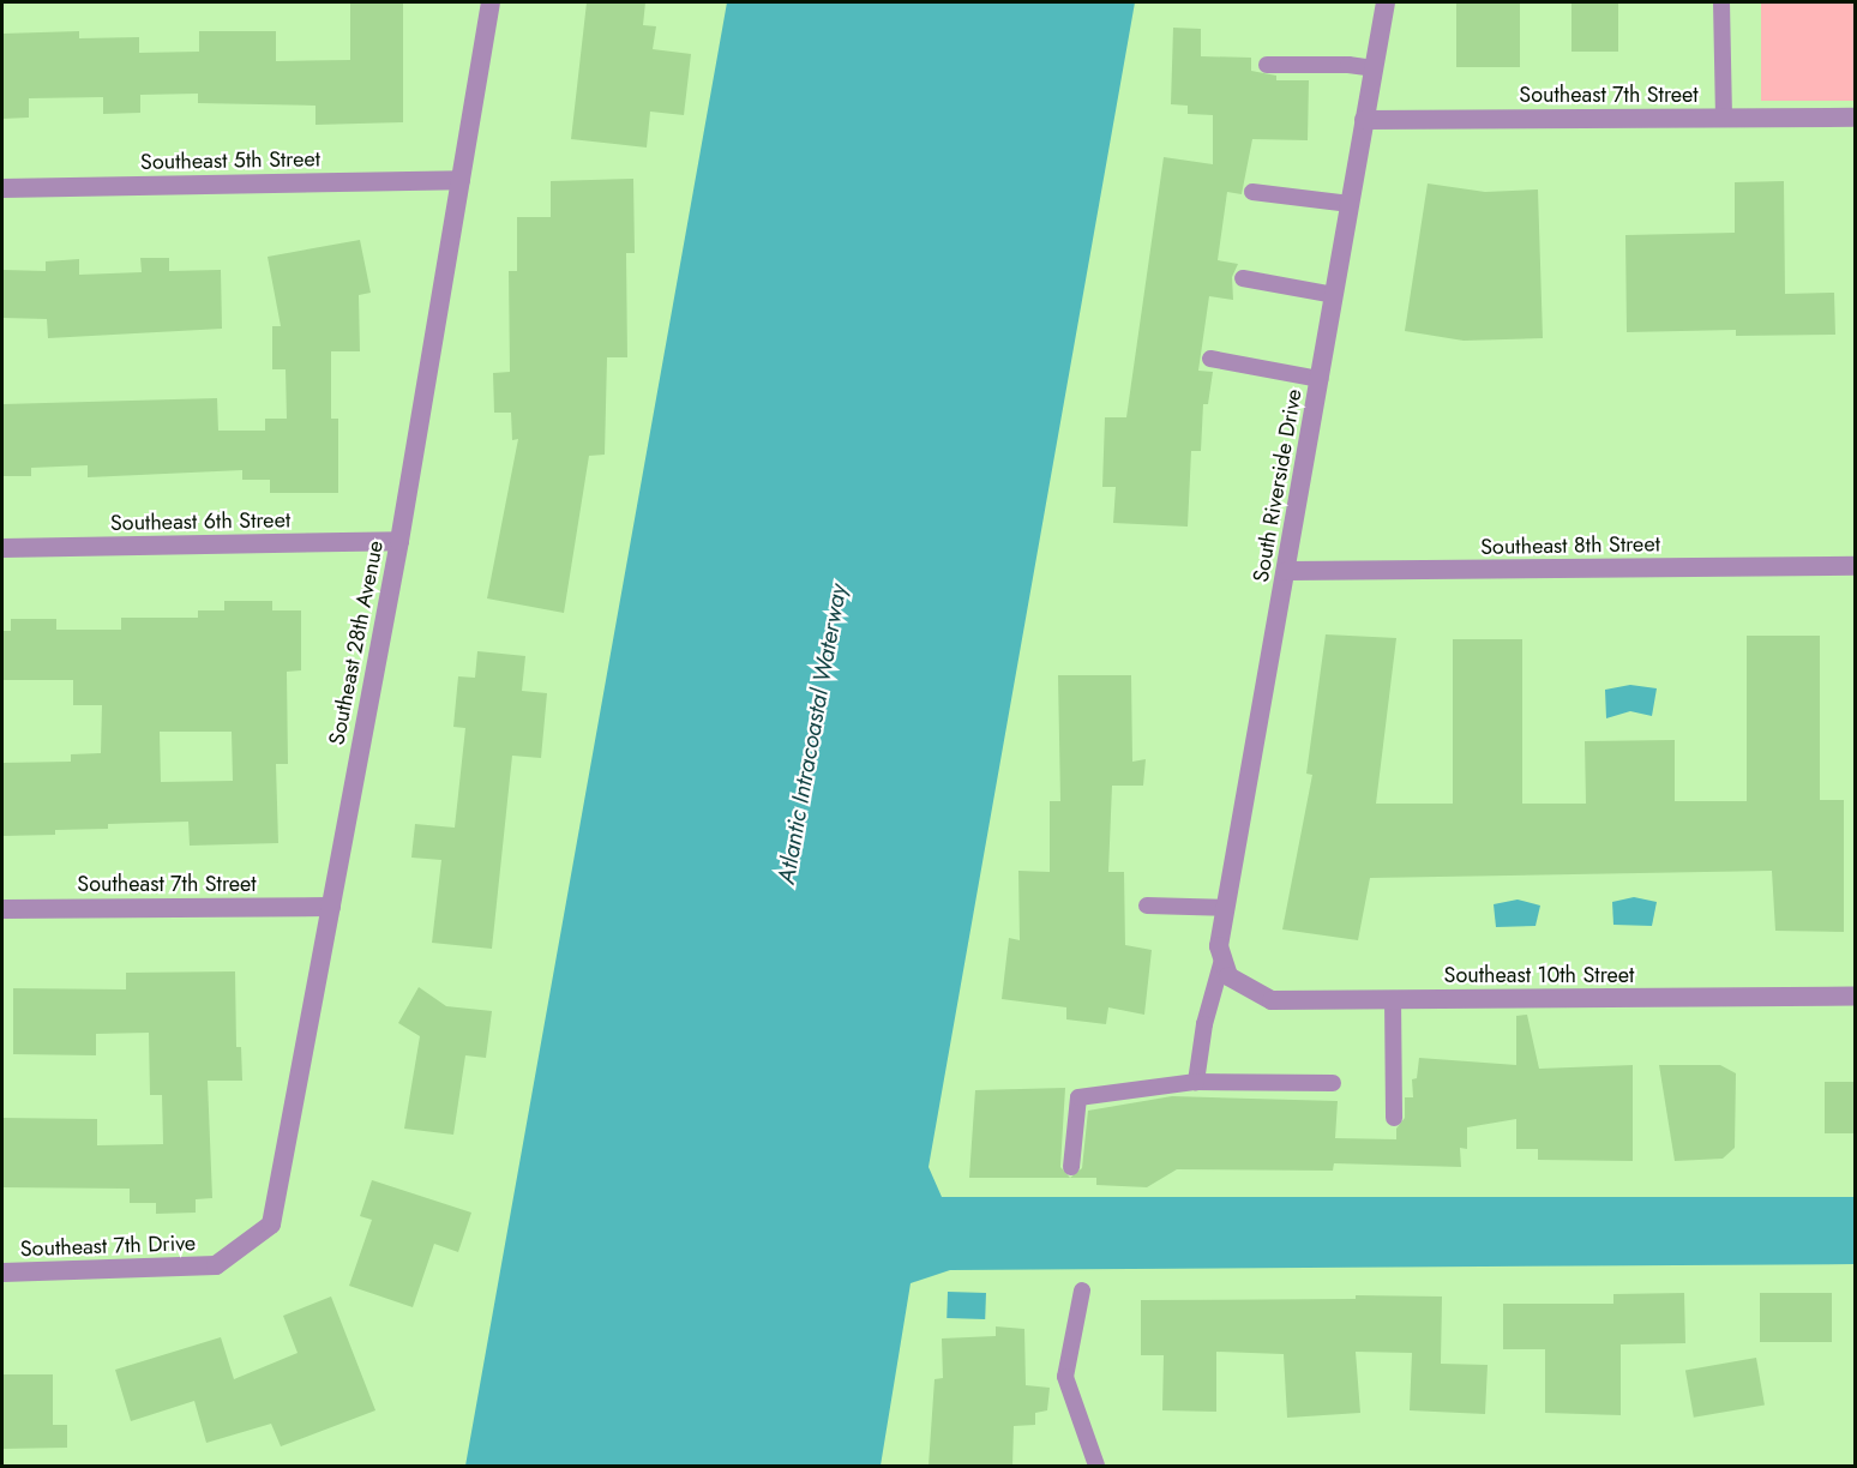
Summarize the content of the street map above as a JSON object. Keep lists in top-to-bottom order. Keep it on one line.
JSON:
{"streets":{"street":["Southeast 7th Street","Southeast 5th Street","South Riverside Drive","Southeast 6th Street","Southeast 8th Street","Southeast 28th Avenue","Southeast 10th Street","Southeast 7th Drive"]},"crossings":[["Southeast 7th Street","South Riverside Drive"],["Southeast 7th Street","Southeast 28th Avenue"],["Southeast 5th Street","Southeast 28th Avenue"],["South Riverside Drive","Southeast 8th Street"],["South Riverside Drive","Southeast 10th Street"],["Southeast 6th Street","Southeast 28th Avenue"],["Southeast 28th Avenue","Southeast 7th Drive"]],"water":["Atlantic Intracoastal Waterway"]}
